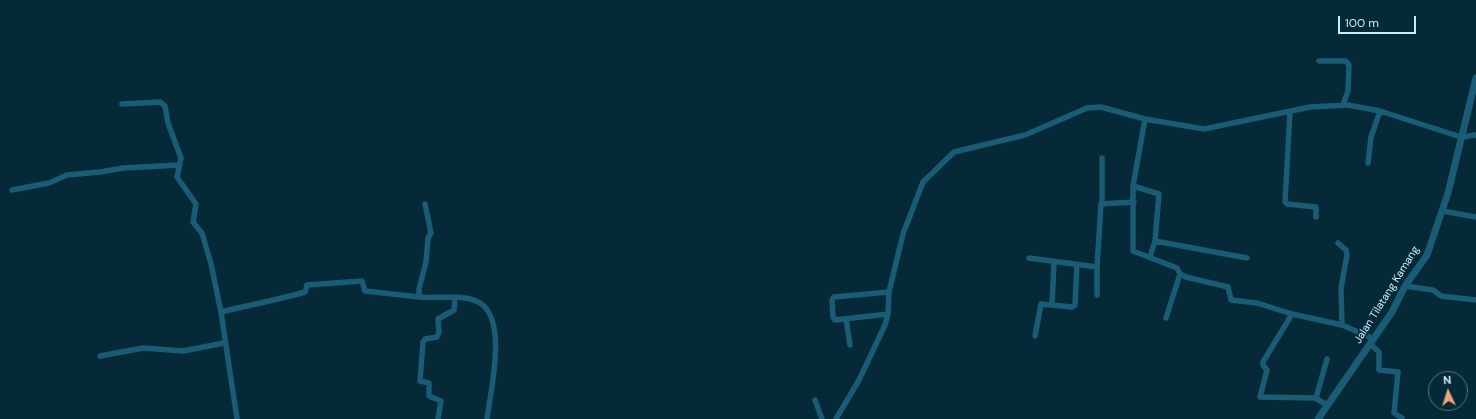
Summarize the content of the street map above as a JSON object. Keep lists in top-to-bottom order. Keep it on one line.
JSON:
{"streets":{"street":["Jalan Tilatang Kamang"]},"scale_bar":"100 m","north":"top"}
